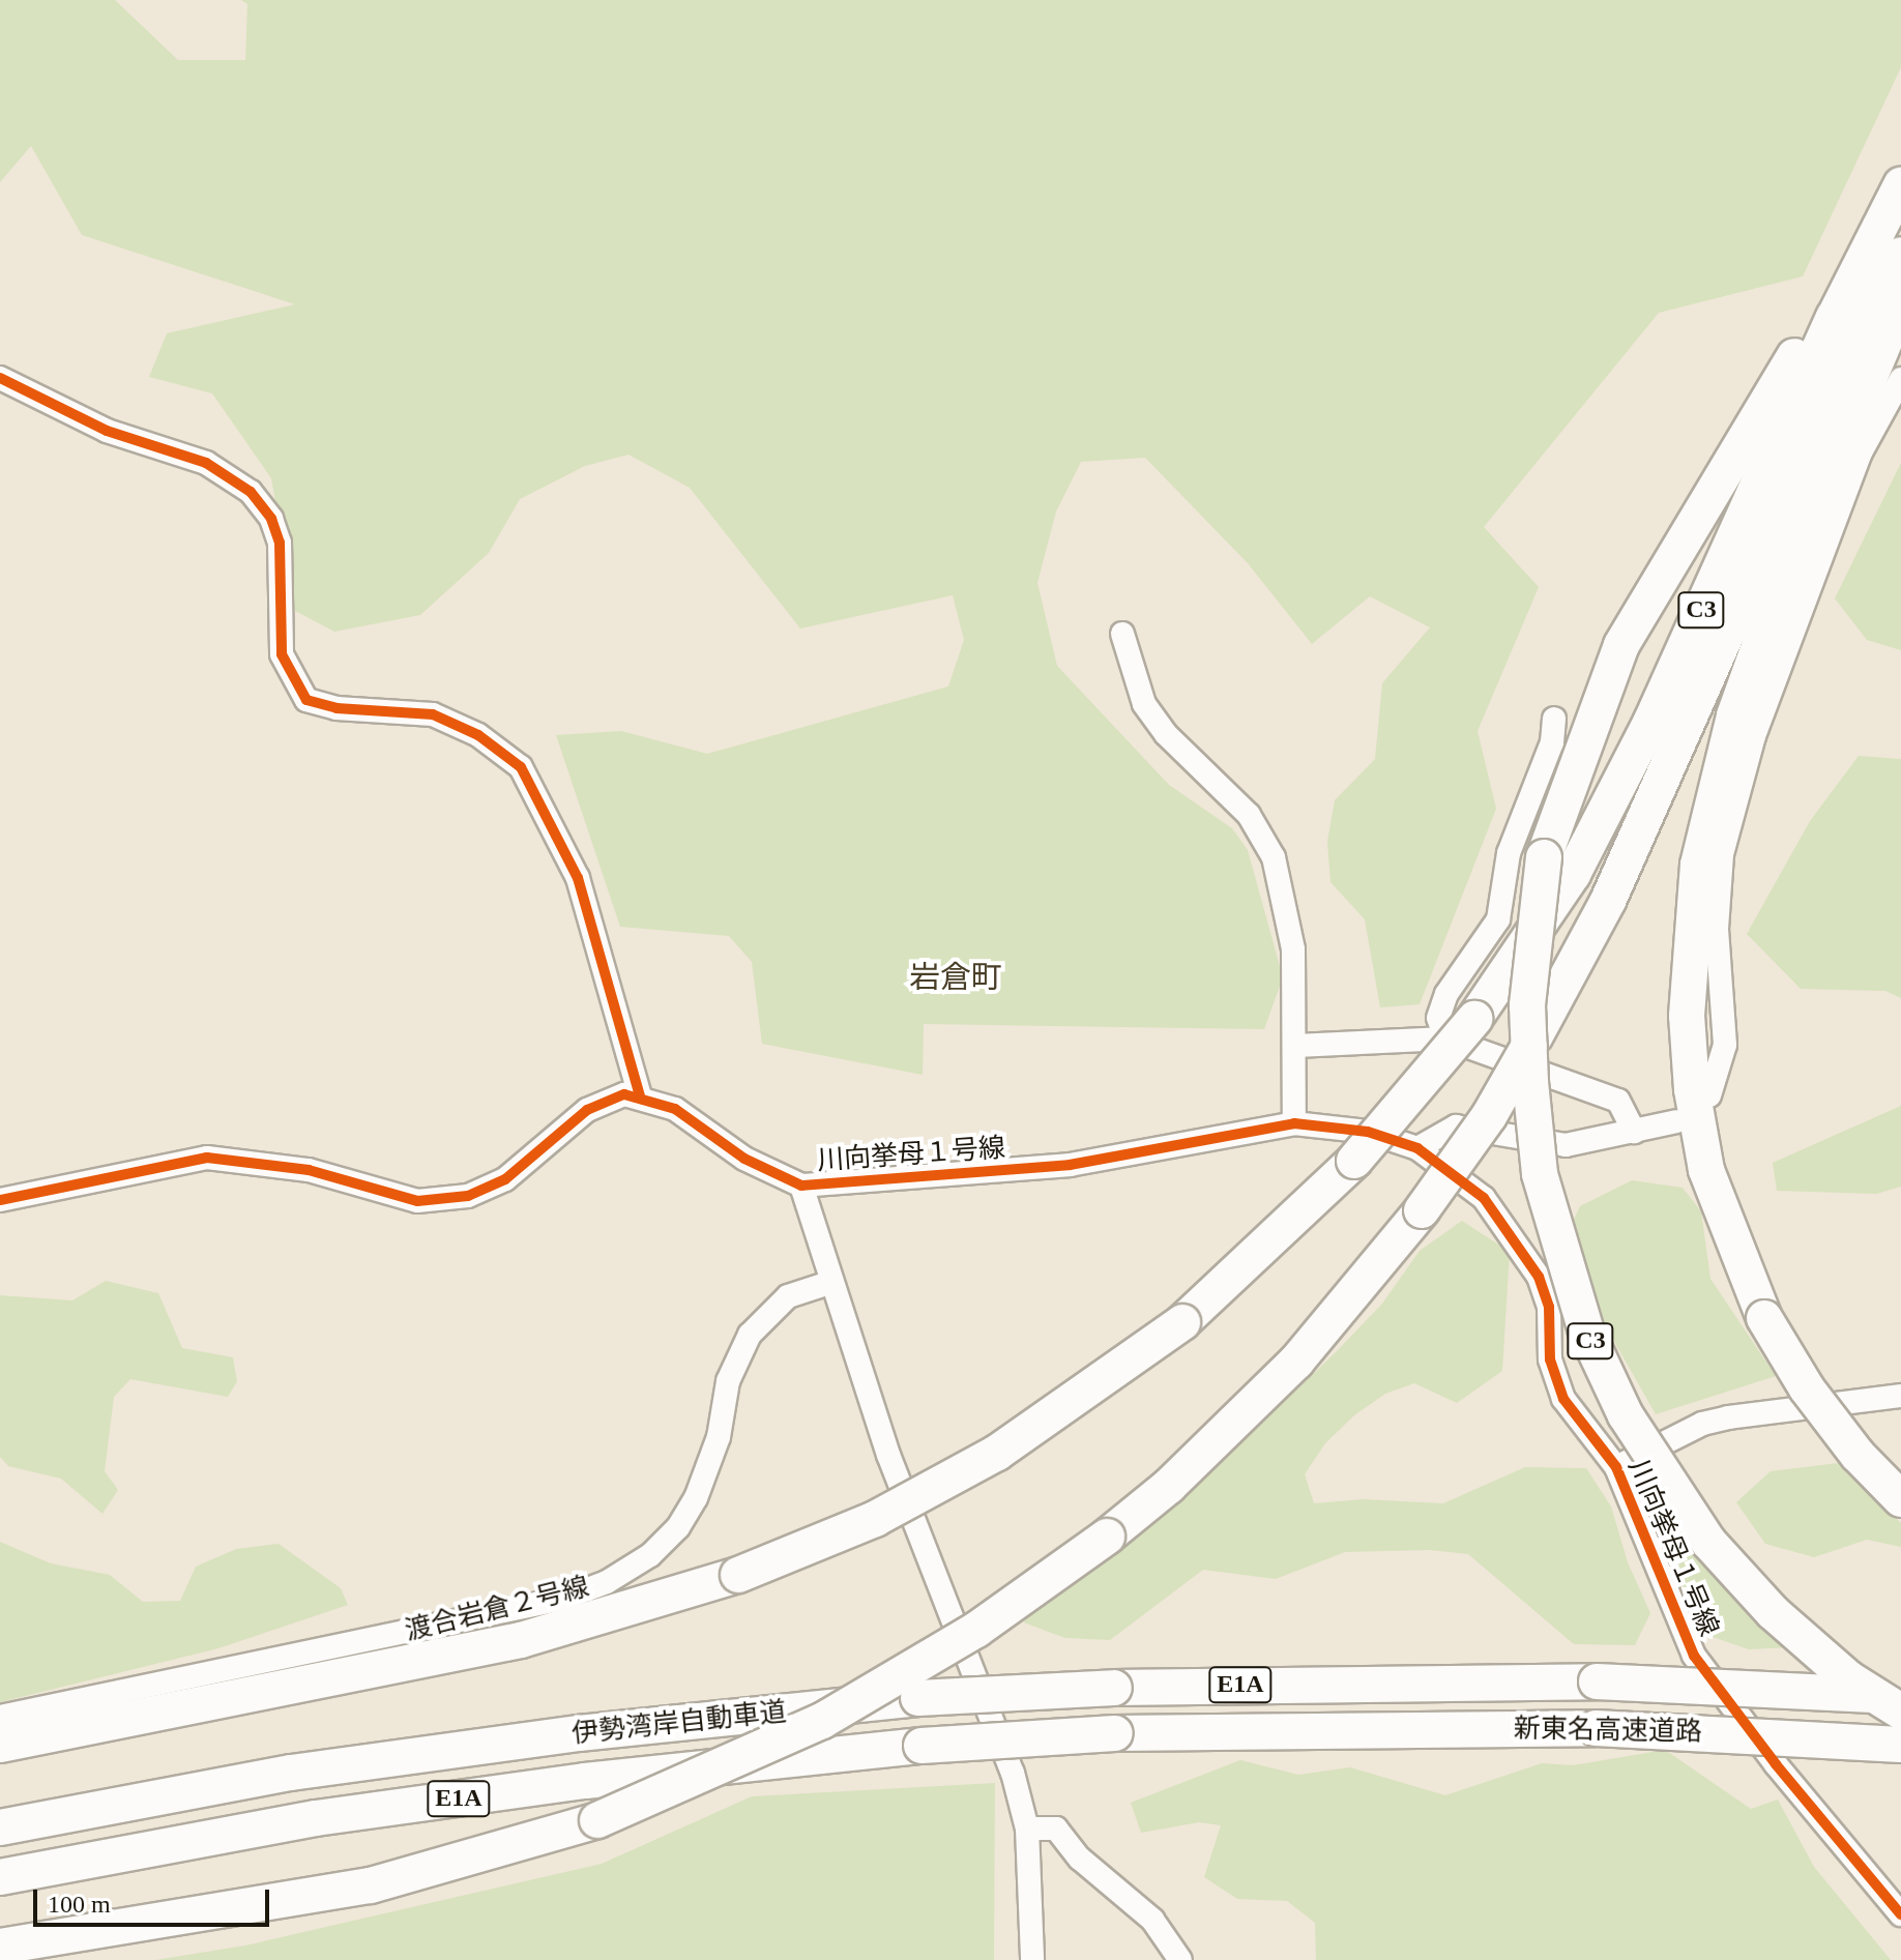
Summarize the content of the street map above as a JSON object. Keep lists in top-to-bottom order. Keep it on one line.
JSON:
{"streets":{"highway":["C3","E1A","伊勢湾岸自動車道","新東名高速道路"],"street":["川向挙母１号線","渡合岩倉２号線"]},"crossings":[["伊勢湾岸自動車道","新東名高速道路"]],"districts":["岩倉町"],"scale_bar":"100 m"}
